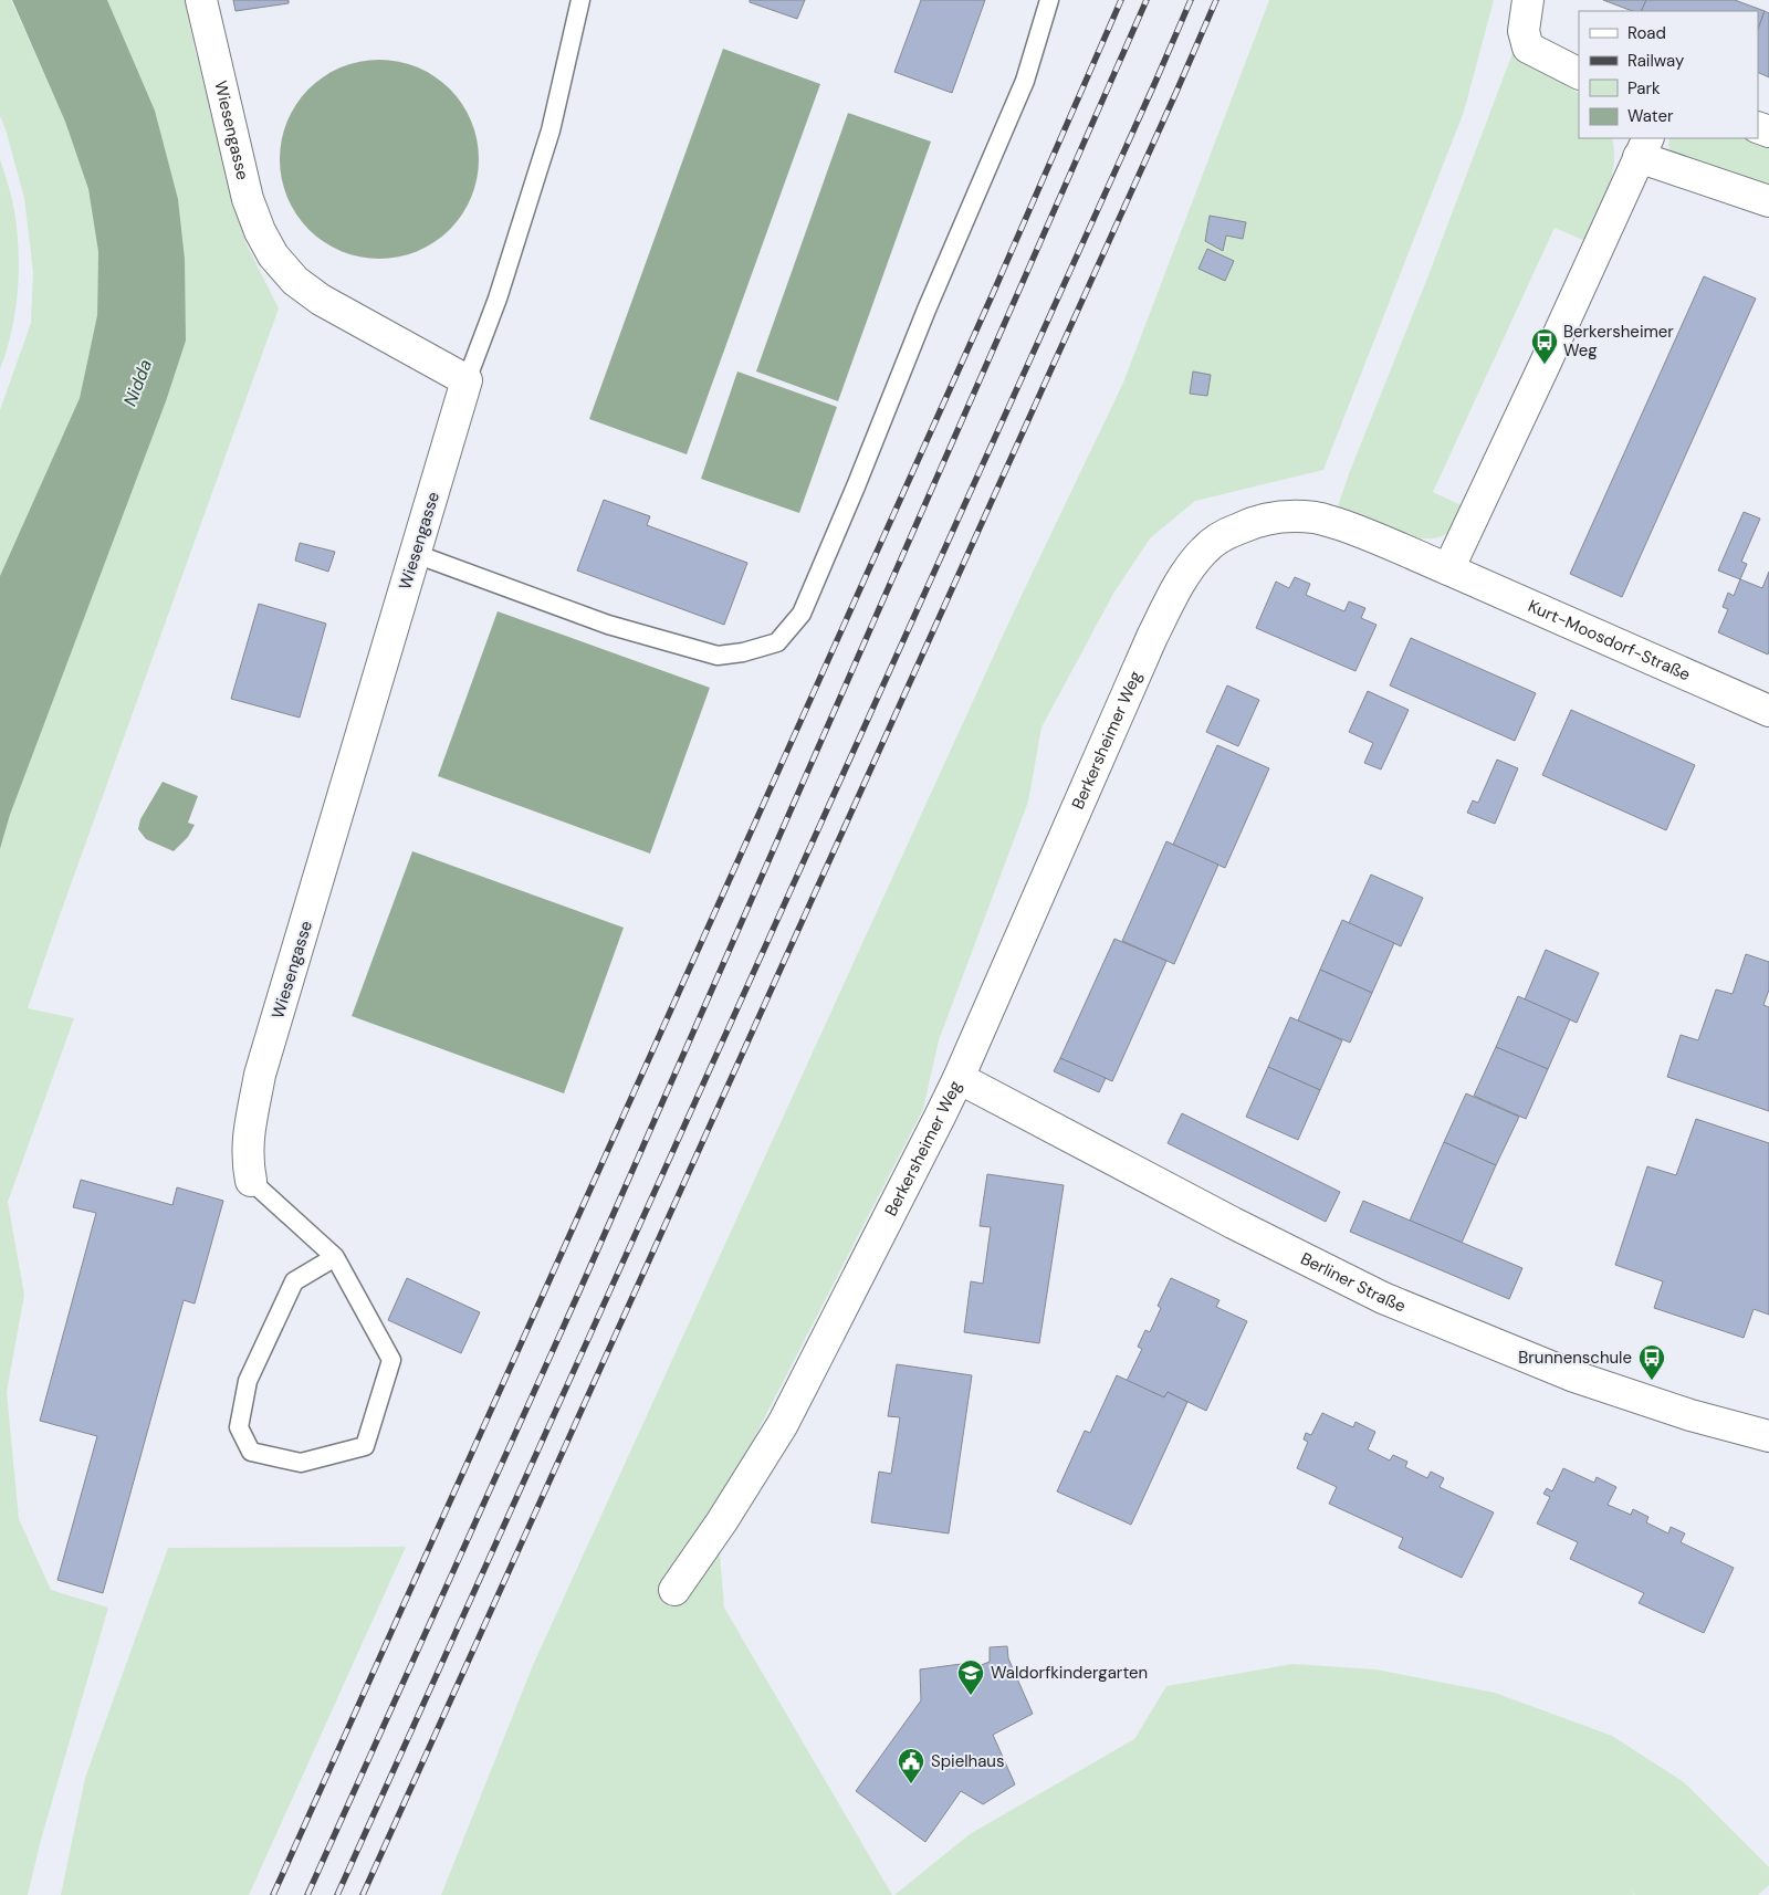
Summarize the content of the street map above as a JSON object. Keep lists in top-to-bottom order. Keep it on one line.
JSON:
{"streets":{"street":["Wiesengasse","Kurt-Moosdorf-Straße","Berkersheimer Weg","Berliner Straße"]},"crossings":[["Kurt-Moosdorf-Straße","Berkersheimer Weg"],["Berkersheimer Weg","Berliner Straße"]],"water":["Nidda"],"places":{"bus stop":["Berkersheimer Weg","Brunnenschule"],"school or university":["Waldorfkindergarten"],"public building":["Spielhaus"]},"legend":["Road","Railway","Park","Water"]}
